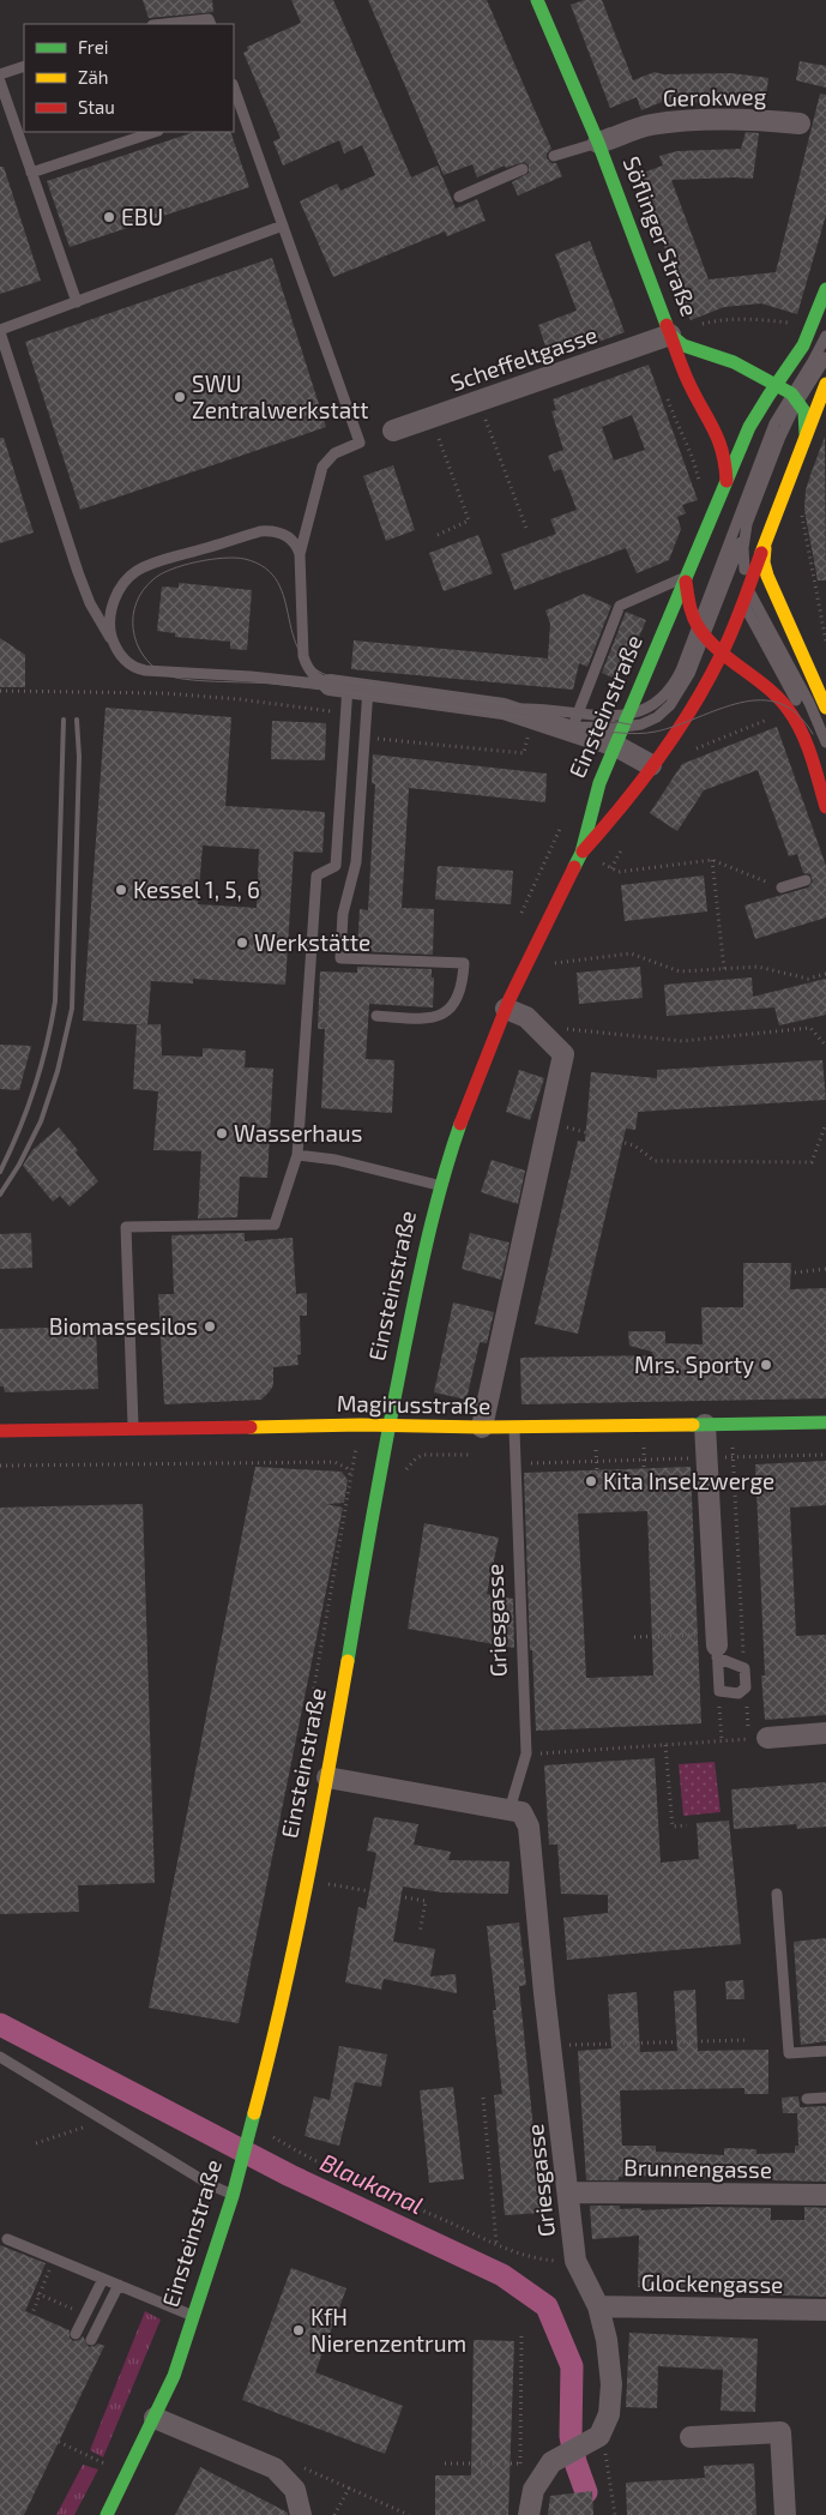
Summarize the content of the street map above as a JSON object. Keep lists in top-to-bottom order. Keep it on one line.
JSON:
{"streets":{"street":["Gerokweg","Söflinger Straße","Scheffeltgasse","Einsteinstraße","Magirusstraße","Griesgasse","Brunnengasse","Glockengasse"]},"crossings":[["Gerokweg","Söflinger Straße"],["Söflinger Straße","Scheffeltgasse"],["Söflinger Straße","Einsteinstraße"],["Einsteinstraße","Magirusstraße"],["Magirusstraße","Griesgasse"],["Griesgasse","Brunnengasse"],["Griesgasse","Glockengasse"]],"water":["Blaukanal"],"places":["EBU","SWU Zentralwerkstatt","Kessel 1, 5, 6","Werkstätte","Wasserhaus","Biomassesilos","Mrs. Sporty","Kita Inselzwerge","KfH Nierenzentrum"],"legend":["Frei","Zäh","Stau"]}
